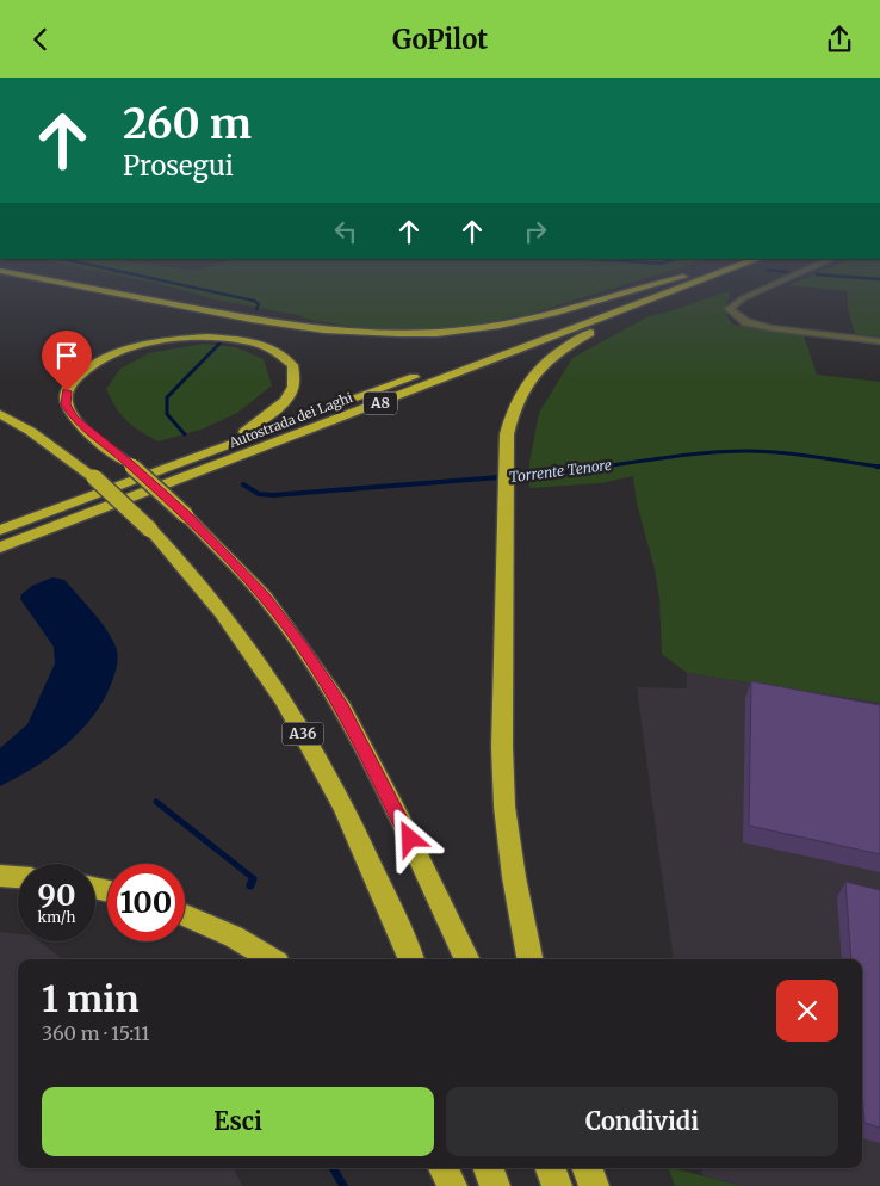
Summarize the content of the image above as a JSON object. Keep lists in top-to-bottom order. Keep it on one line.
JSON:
{"streets":{"highway":["A8","Autostrada dei Laghi","A36"]},"crossings":[["Autostrada dei Laghi","A36"]],"water":["Torrente Tenore"],"page":{"header":"GoPilot","turn":["260 m","Prosegui"],"speed":"90 km/h","limit":"100","heading":["1 min","360 m · 15:11"],"buttons":["Esci","Condividi"]}}
